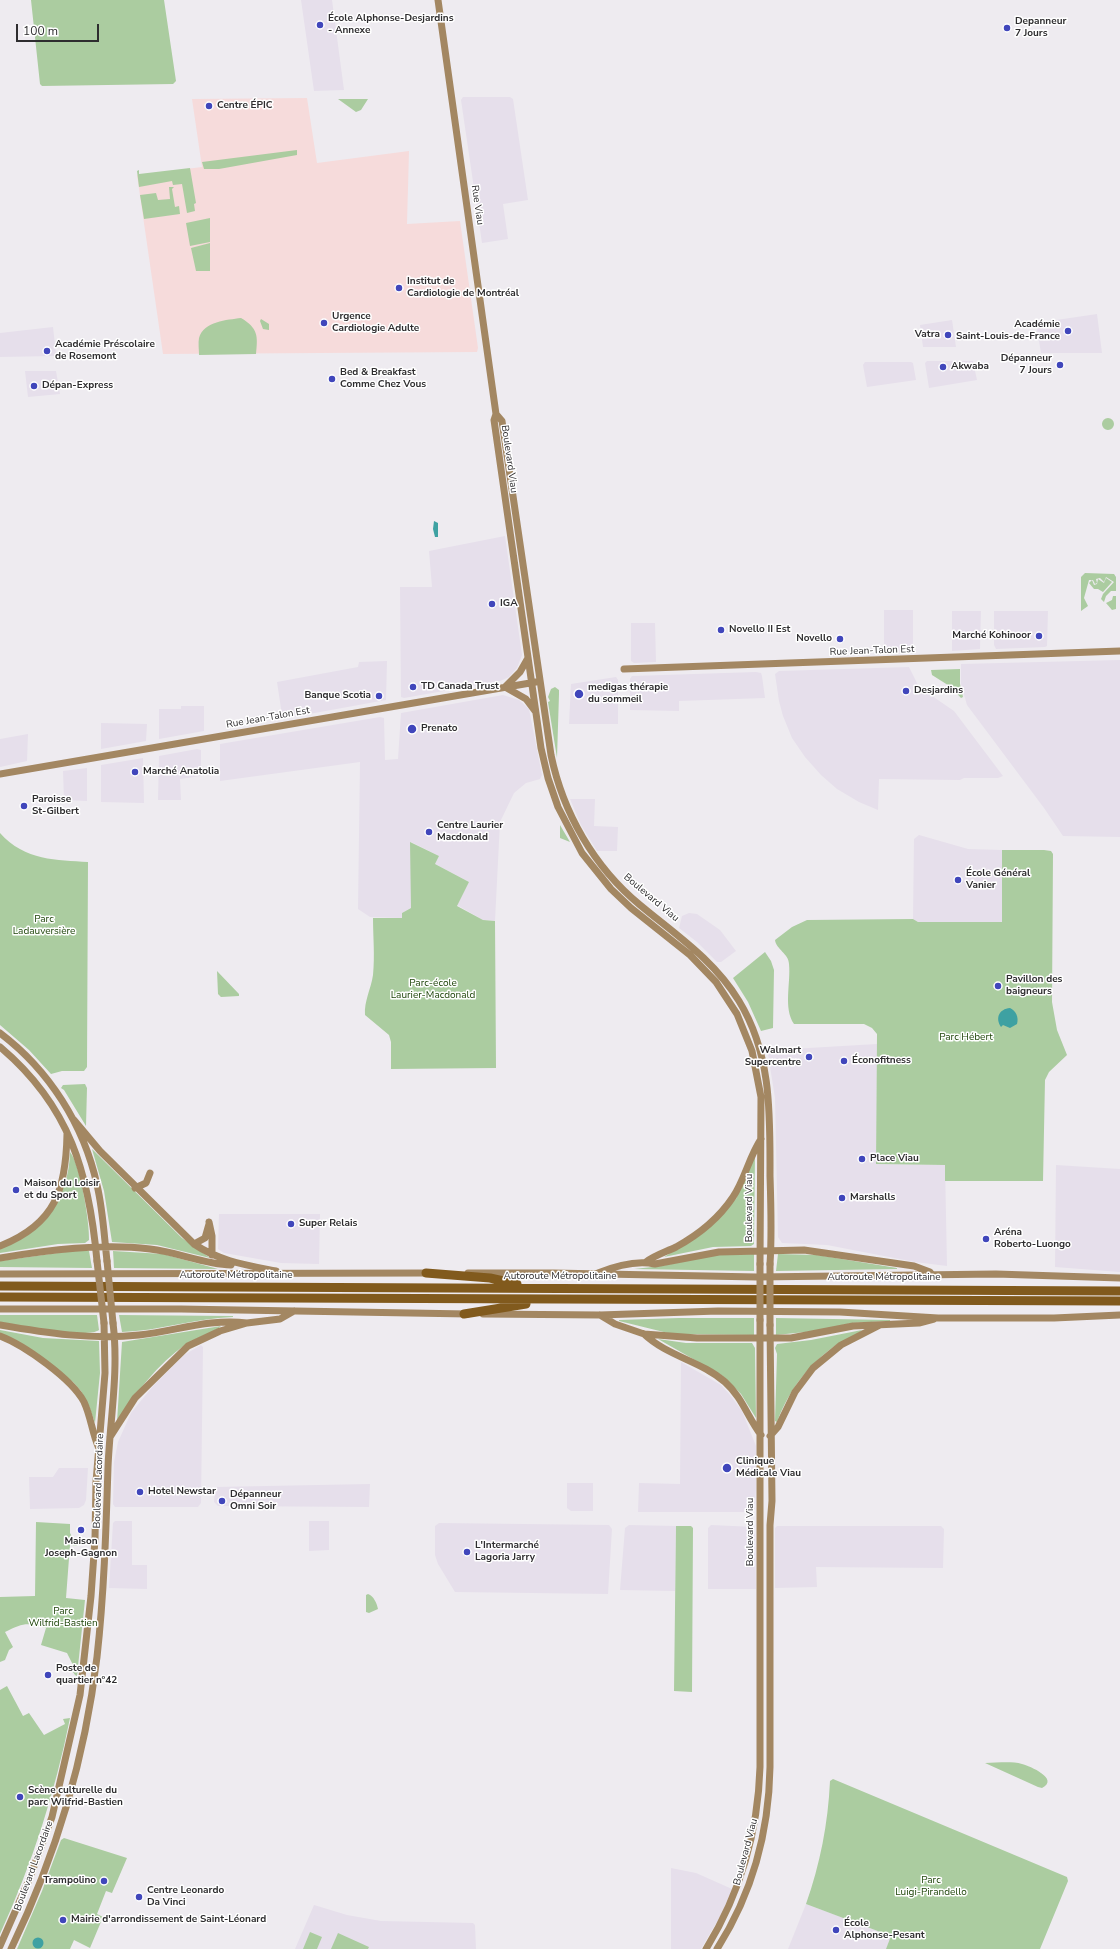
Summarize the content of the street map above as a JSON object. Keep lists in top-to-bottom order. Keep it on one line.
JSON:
{"streets":{"highway":["Autoroute Métropolitaine"],"main road":["Rue Viau","Boulevard Viau","Rue Jean-Talon Est","Boulevard Lacordaire"]},"crossings":[["Rue Viau","Boulevard Viau"],["Boulevard Viau","Rue Jean-Talon Est"]],"parks":["Parc Ladauversière","Parc-école Laurier-Macdonald","Parc Hébert","Parc Wilfrid-Bastien","Parc Luigi-Pirandello"],"places":["École Alphonse-Desjardins - Annexe","Depanneur 7 Jours","Centre ÉPIC","Institut de Cardiologie de Montréal","Urgence Cardiologie Adulte","Académie Saint-Louis-de-France","Vatra","Académie Préscolaire de Rosemont","Dépanneur 7 Jours","Akwaba","Bed & Breakfast Comme Chez Vous","Dépan-Express","IGA","Novello II Est","Marché Kohinoor","Novello","TD Canada Trust","Desjardins","medigas thérapie du sommeil","Banque Scotia","Prenato","Marché Anatolia","Paroisse St-Gilbert","Centre Laurier Macdonald","École Général Vanier","Pavillon des baigneurs","Walmart Supercentre","Éconofitness","Place Viau","Maison du Loisir et du Sport","Marshalls","Super Relais","Aréna Roberto-Luongo","Clinique Médicale Viau","Hotel Newstar","Dépanneur Omni Soir","Maison Joseph-Gagnon","L'Intermarché Lagoria Jarry","Poste de quartier n°42","Scène culturelle du parc Wilfrid-Bastien","Trampolino","Centre Leonardo Da Vinci","Mairie d'arrondissement de Saint-Léonard","École Alphonse-Pesant"],"scale_bar":"100 m"}
